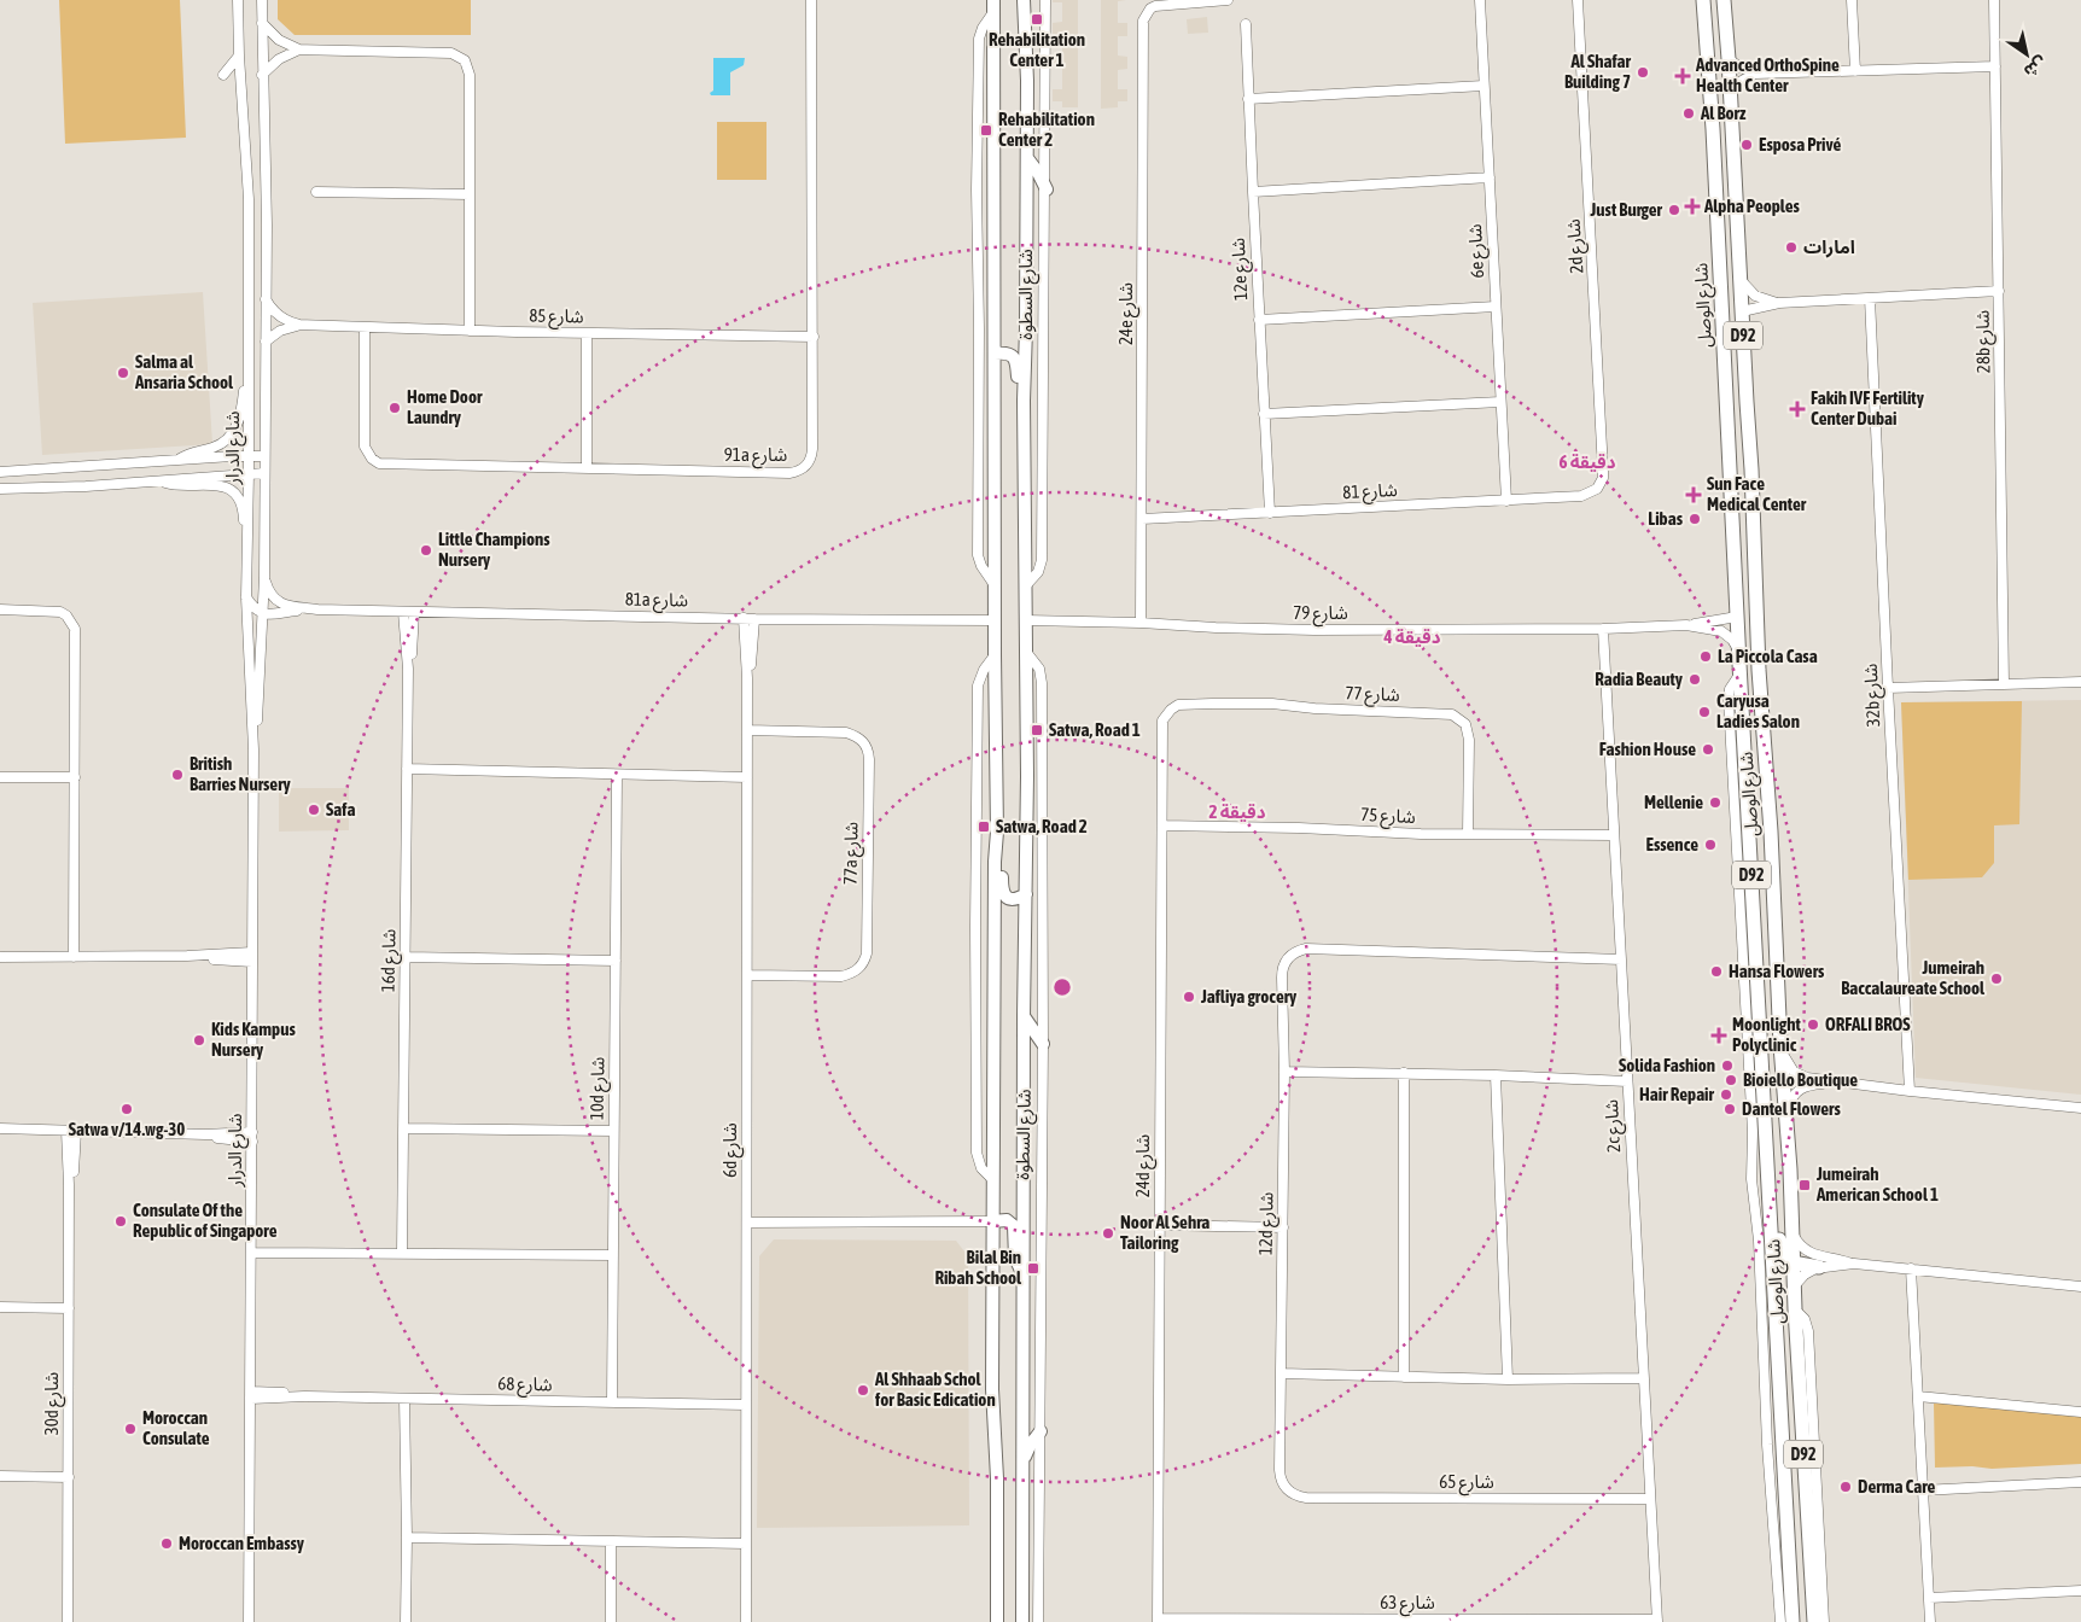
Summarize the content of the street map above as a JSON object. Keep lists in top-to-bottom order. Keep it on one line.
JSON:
{"streets":{"main road":["شارع السطوة","شارع الوصل","D92"],"street":["2d شارع","6e شارع","12e شارع","24e شارع","شارع 85","28b شارع","شارع الدرار","91a شارع","شارع 81","81a شارع","شارع 79","شارع 77","32b شارع","شارع 75","77a شارع","16d شارع","10d شارع","2c شارع","6d شارع","24d شارع","12d شارع","شارع 68","30d شارع","شارع 65","شارع 63"]},"crossings":[["2d شارع","شارع 81"],["6e شارع","شارع 81"],["12e شارع","شارع 81"],["شارع السطوة","81a شارع"],["شارع السطوة","شارع 79"],["شارع الوصل","شارع 79"],["24e شارع","شارع 81"],["24e شارع","شارع 79"],["شارع 85","شارع الدرار"],["شارع 85","91a شارع"],["شارع الدرار","81a شارع"],["شارع الدرار","شارع 68"],["81a شارع","16d شارع"],["81a شارع","6d شارع"],["شارع 79","2c شارع"],["شارع 77","شارع 75"],["شارع 77","24d شارع"],["شارع 75","2c شارع"],["شارع 75","24d شارع"],["77a شارع","6d شارع"],["10d شارع","شارع 68"],["2c شارع","12d شارع"],["2c شارع","شارع 65"],["2c شارع","شارع 63"],["6d شارع","شارع 68"],["24d شارع","شارع 63"],["12d شارع","شارع 65"]],"places":{"transit":["Rehabilitation Center 1","Rehabilitation Center 2","Satwa, Road 1","Satwa, Road 2","Jumeirah American School 1","Bilal Bin Ribah School"],"other":["Al Shafar Building 7","Al Borz","Esposa Privé","Just Burger","امارات","Salma al Ansaria School","Home Door Laundry","Libas","Little Champions Nursery","La Piccola Casa","Radia Beauty","Caryusa Ladies Salon","Fashion House","British Barries Nursery","Mellenie","Safa","Essence","Hansa Flowers","Jumeirah Baccalaureate School","Jafliya grocery","ORFALI BROS","Kids Kampus Nursery","Solida Fashion","Bioiello Boutique","Hair Repair","Satwa v/14.wg-30","Dantel Flowers","Consulate Of the Republic of Singapore","Noor Al Sehra Tailoring","Al Shhaab Schol for Basic Edication","Moroccan Consulate","Derma Care","Moroccan Embassy"],"health":["Advanced OrthoSpine Health Center","Alpha Peoples","Fakih IVF Fertility Center Dubai","Sun Face Medical Center","Moonlight Polyclinic"]},"north":"bottom right","rings":["6 دقيقة","4 دقيقة","2 دقيقة"]}
